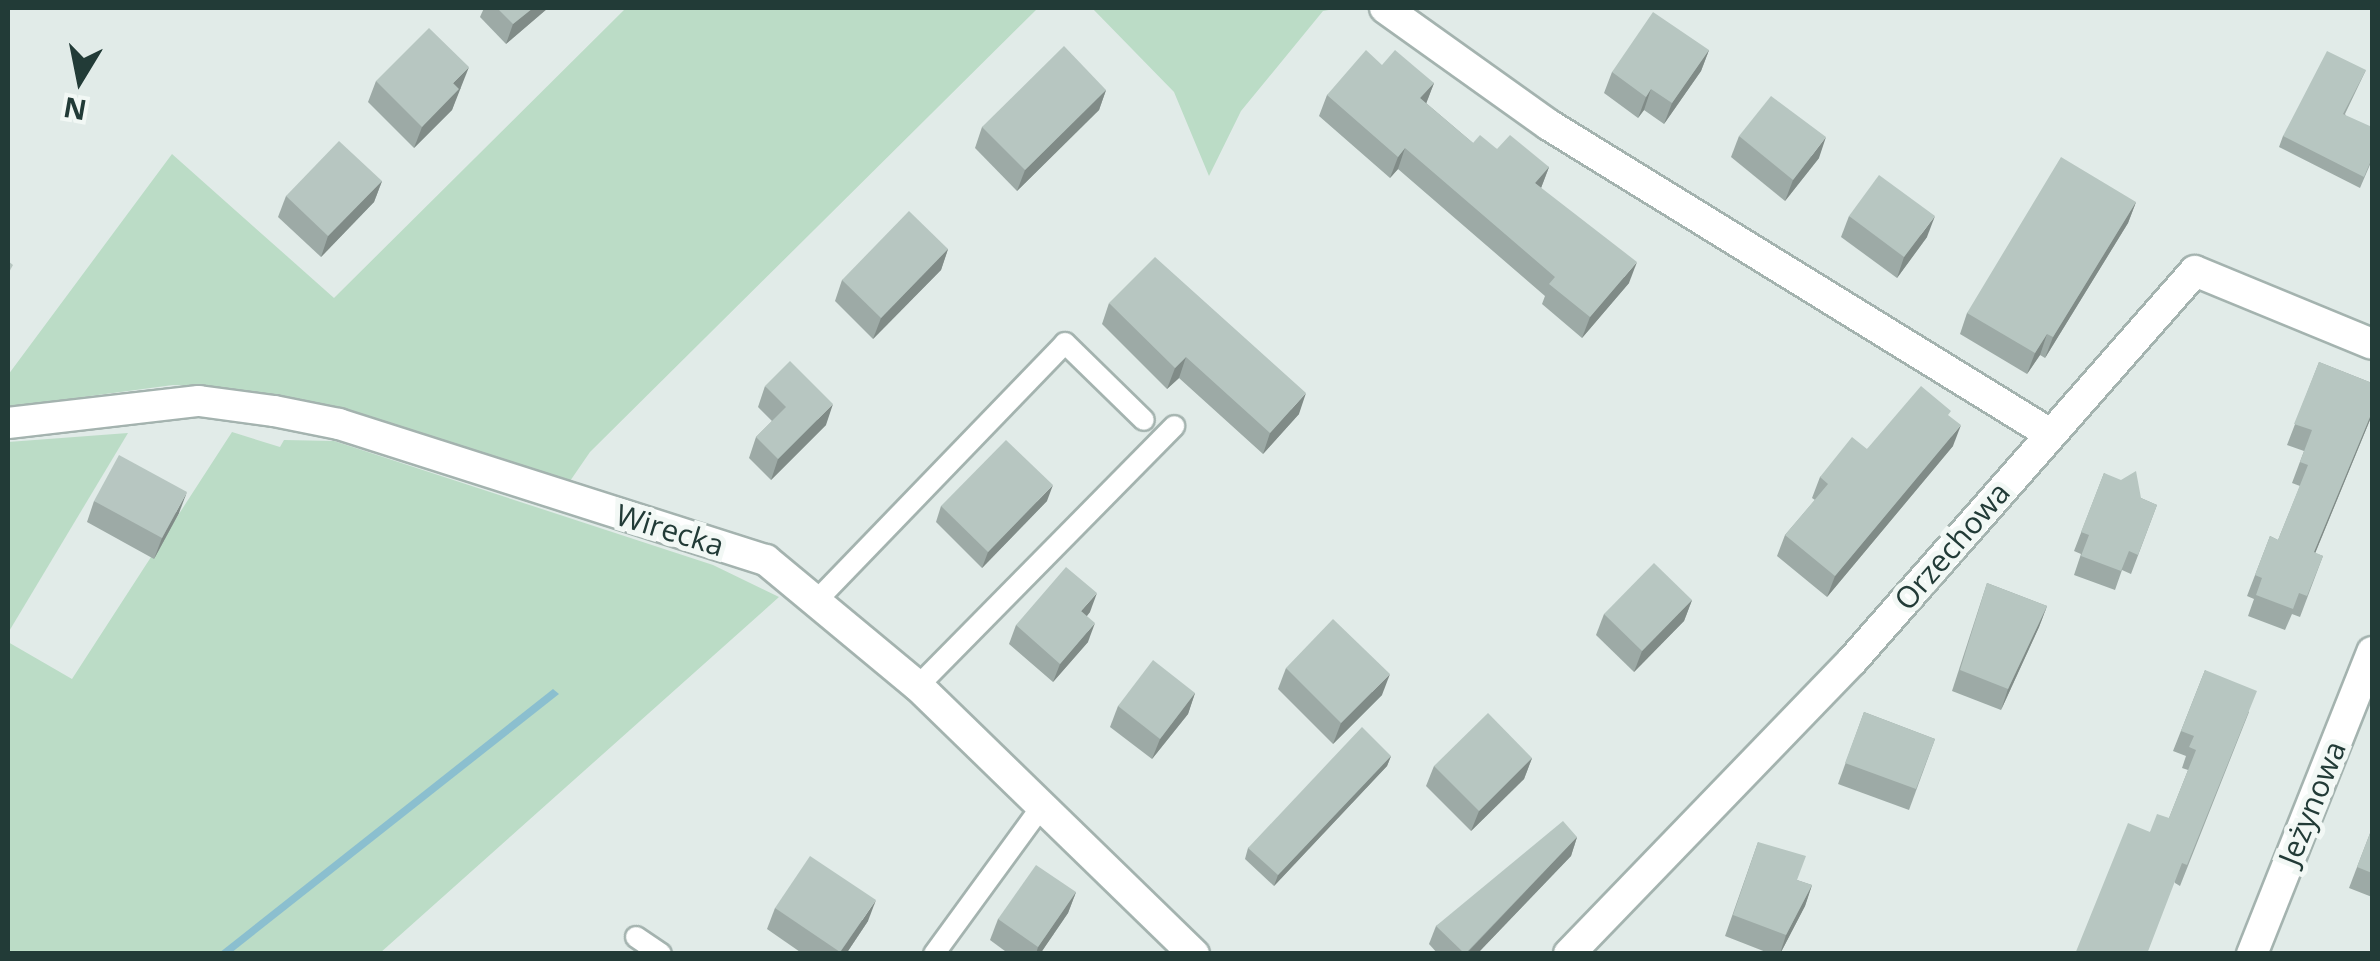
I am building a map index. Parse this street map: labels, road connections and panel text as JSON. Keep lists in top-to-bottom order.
{
  "streets": {
    "street": ["Wirecka", "Orzechowa", "Jeżynowa"]
  },
  "north": "bottom"
}
